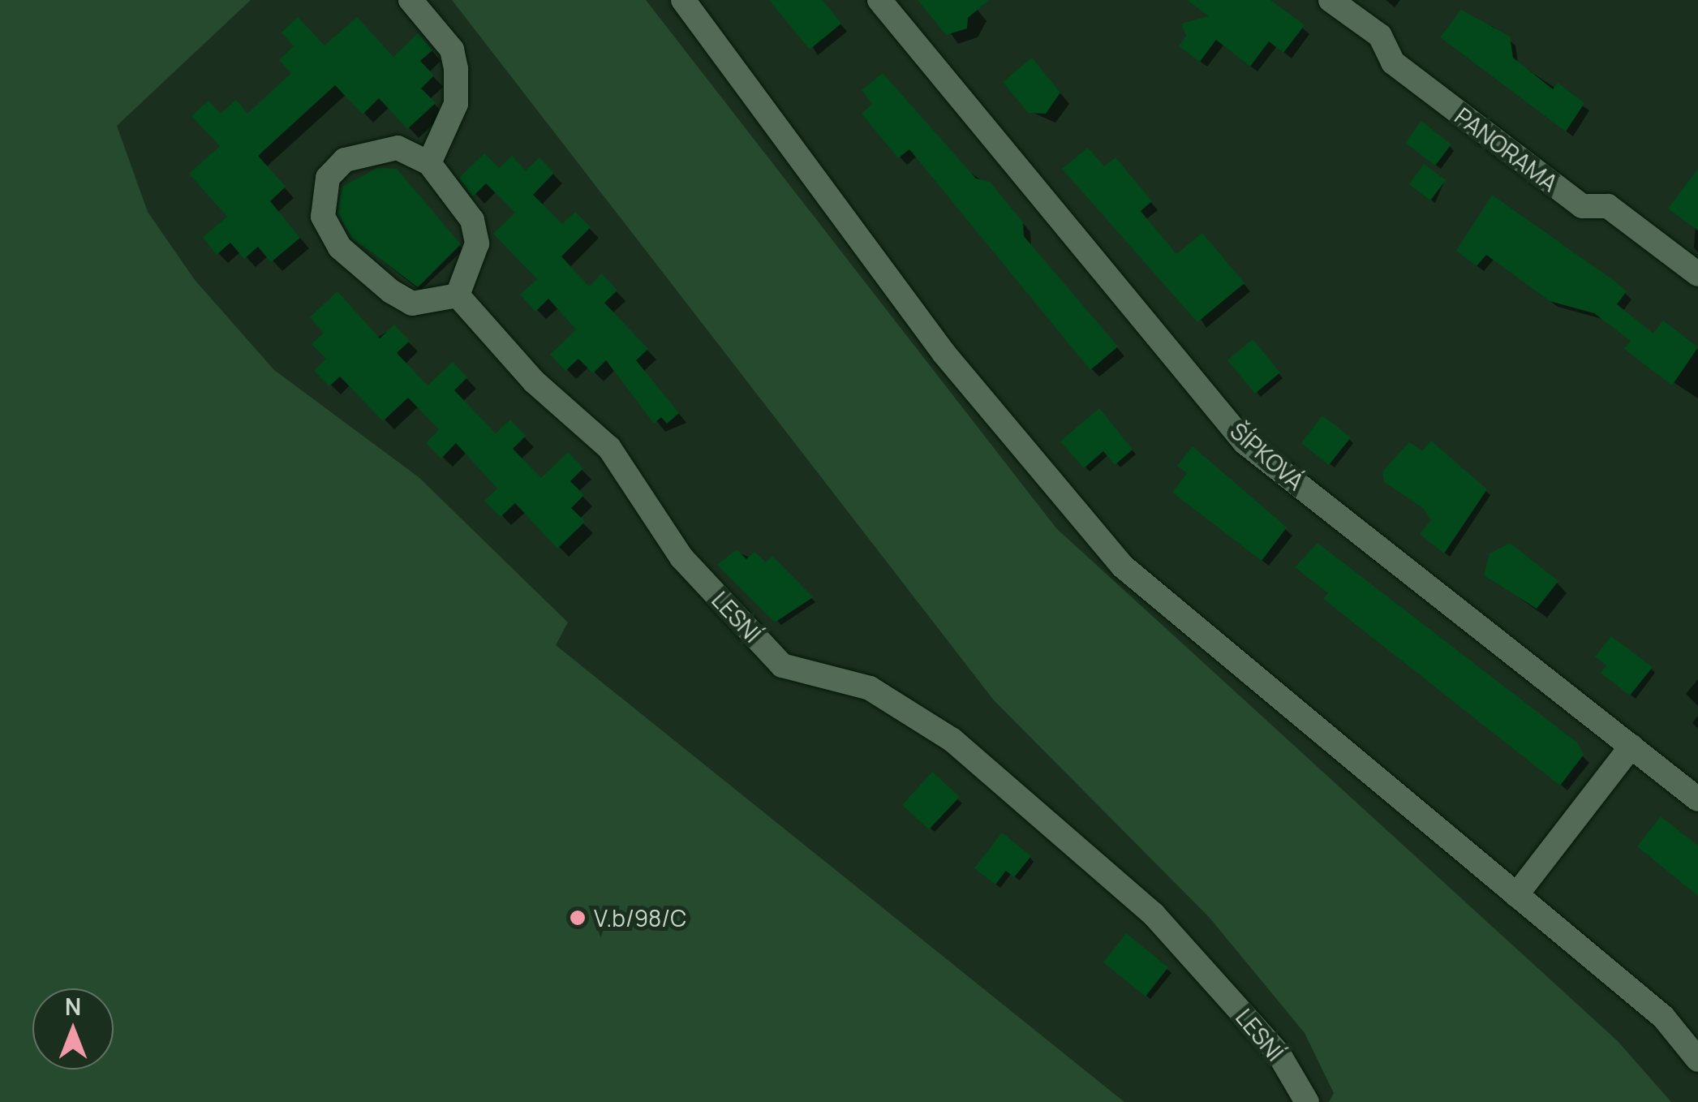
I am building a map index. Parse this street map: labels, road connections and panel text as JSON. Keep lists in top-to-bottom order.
{
  "streets": {
    "street": ["PANORAMA", "ŠÍPKOVÁ", "LESNÍ"]
  },
  "places": ["V.b/98/C"],
  "north": "top"
}
